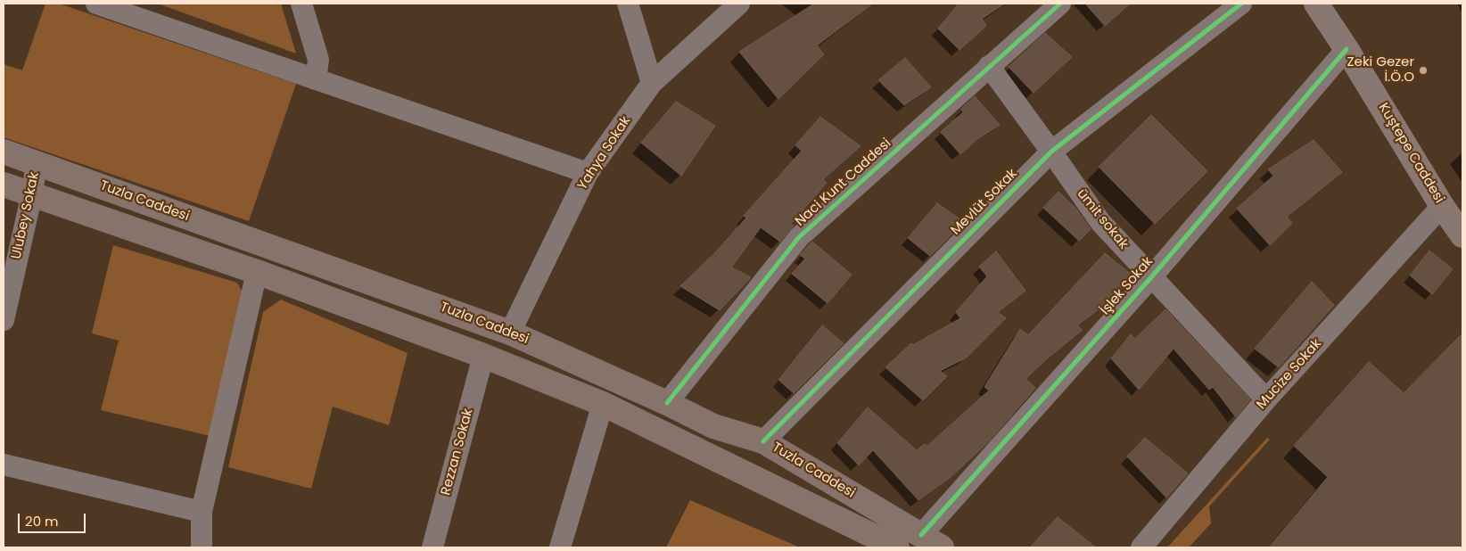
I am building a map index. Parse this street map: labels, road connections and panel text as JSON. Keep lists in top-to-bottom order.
{
  "streets": {
    "main road": ["Tuzla Caddesi"],
    "street": [
      "Yahya Sokak",
      "Kuştepe Caddesi",
      "Naci Kunt Caddesi",
      "Mevlüt Sokak",
      "Ulubey Sokak",
      "ümit sokak",
      "İşlek Sokak",
      "Mucize Sokak",
      "Rezzan Sokak"
    ]
  },
  "crossings": [
    ["Yahya Sokak", "Tuzla Caddesi"],
    ["Kuştepe Caddesi", "İşlek Sokak"],
    ["Kuştepe Caddesi", "Mucize Sokak"],
    ["Naci Kunt Caddesi", "Tuzla Caddesi"],
    ["Naci Kunt Caddesi", "ümit sokak"],
    ["Tuzla Caddesi", "Mevlüt Sokak"],
    ["Tuzla Caddesi", "Ulubey Sokak"],
    ["Tuzla Caddesi", "İşlek Sokak"],
    ["Mevlüt Sokak", "ümit sokak"],
    ["ümit sokak", "İşlek Sokak"],
    ["ümit sokak", "Mucize Sokak"]
  ],
  "places": ["Zeki Gezer İ.Ö.O"],
  "scale_bar": "20 m"
}
